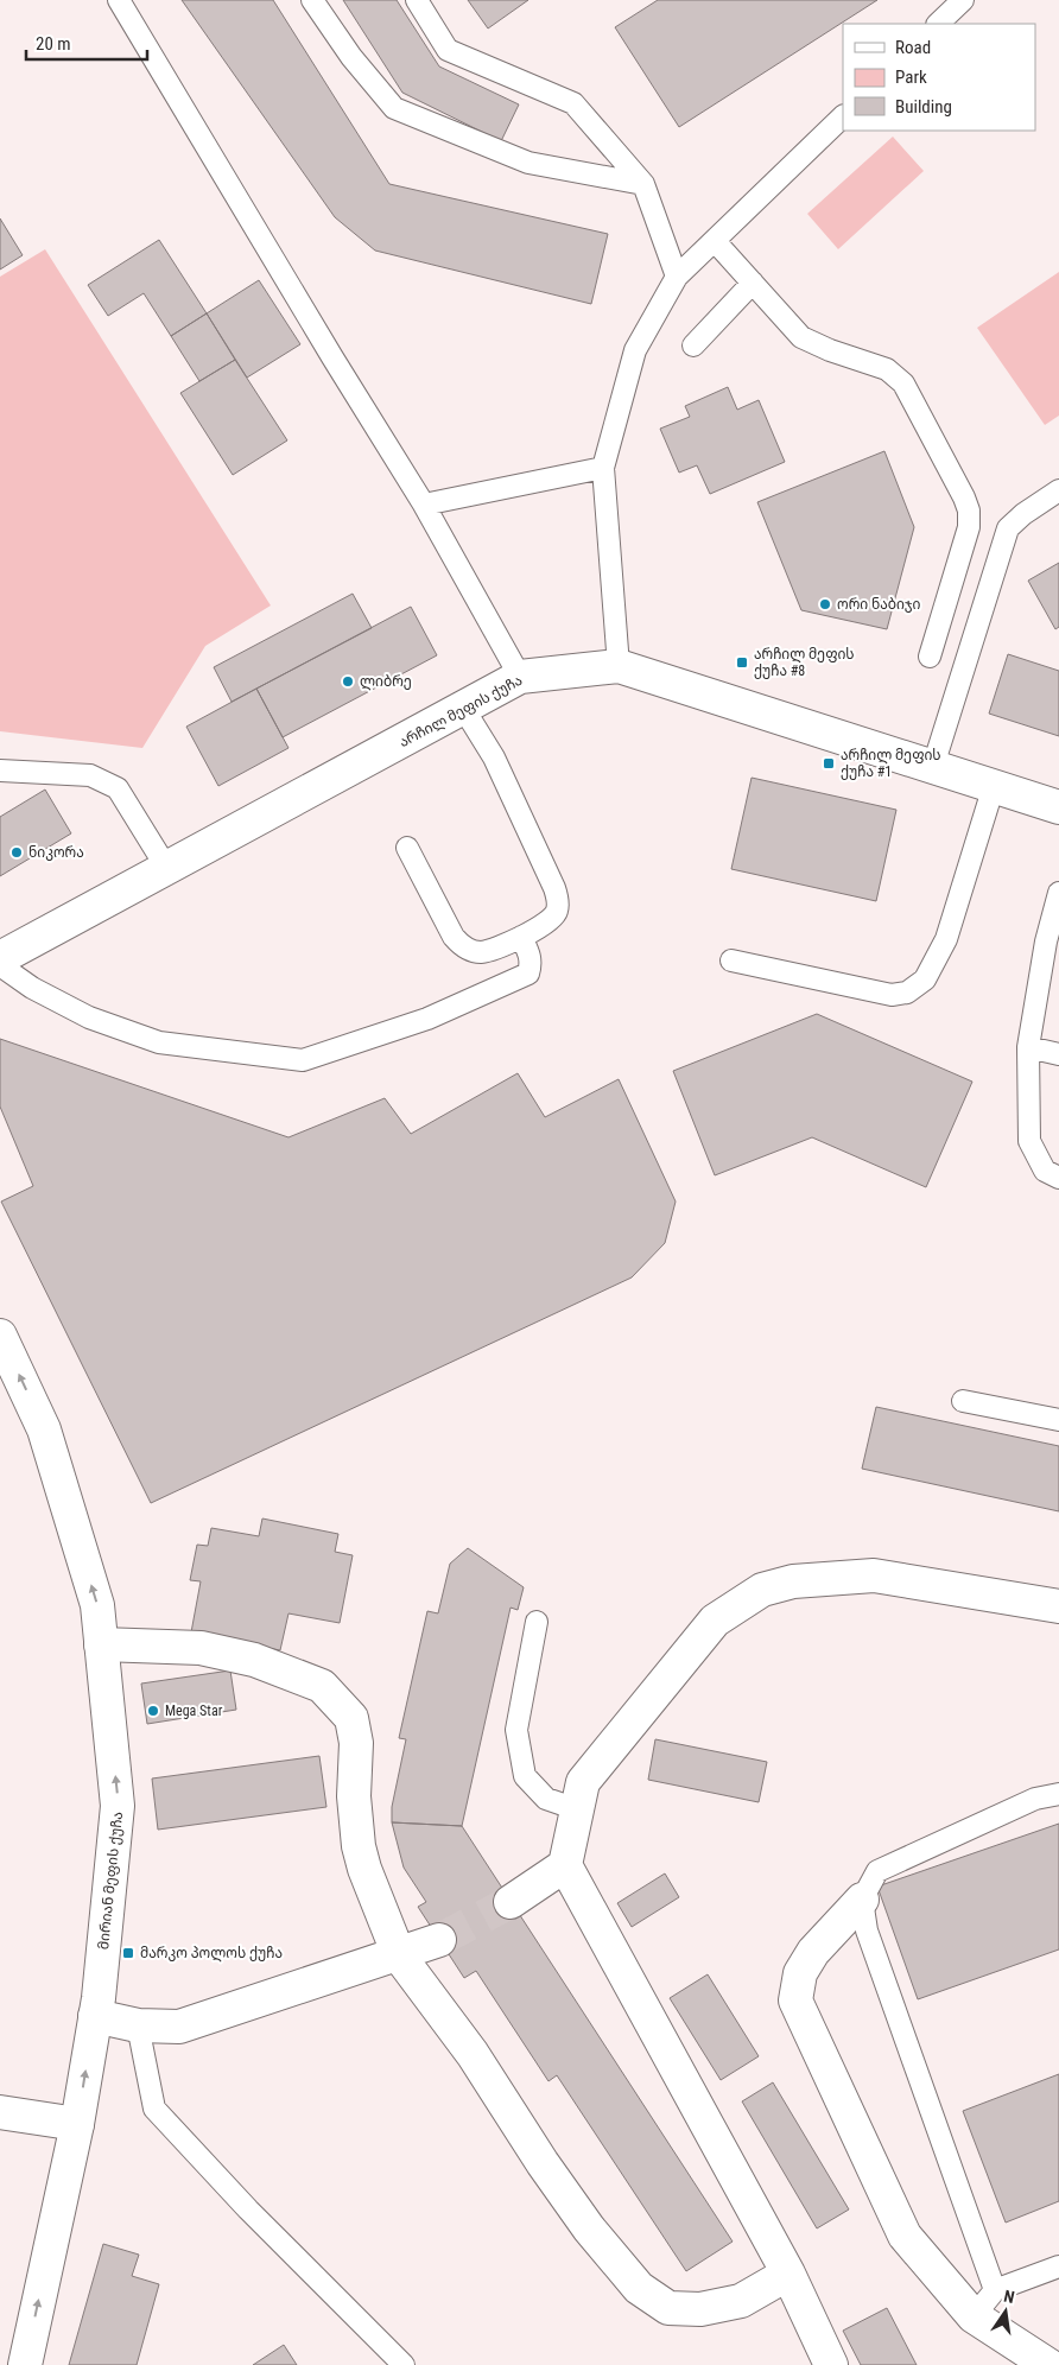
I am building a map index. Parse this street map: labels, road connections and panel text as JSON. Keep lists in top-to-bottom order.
{
  "streets": {
    "street": ["არჩილ მეფის ქუჩა", "მირიან მეფის ქუჩა"]
  },
  "one_way": ["მირიან მეფის ქუჩა"],
  "places": {
    "other": [
      "ორი ნაბიჯი",
      "ლიბრე",
      "ნიკორა",
      "Mega Star"
    ],
    "transit": ["არჩილ მეფის ქუჩა #8", "არჩილ მეფის ქუჩა #1", "მარკო პოლოს ქუჩა"]
  },
  "legend": ["Road", "Park", "Building"],
  "scale_bar": "20 m",
  "north": "top"
}
